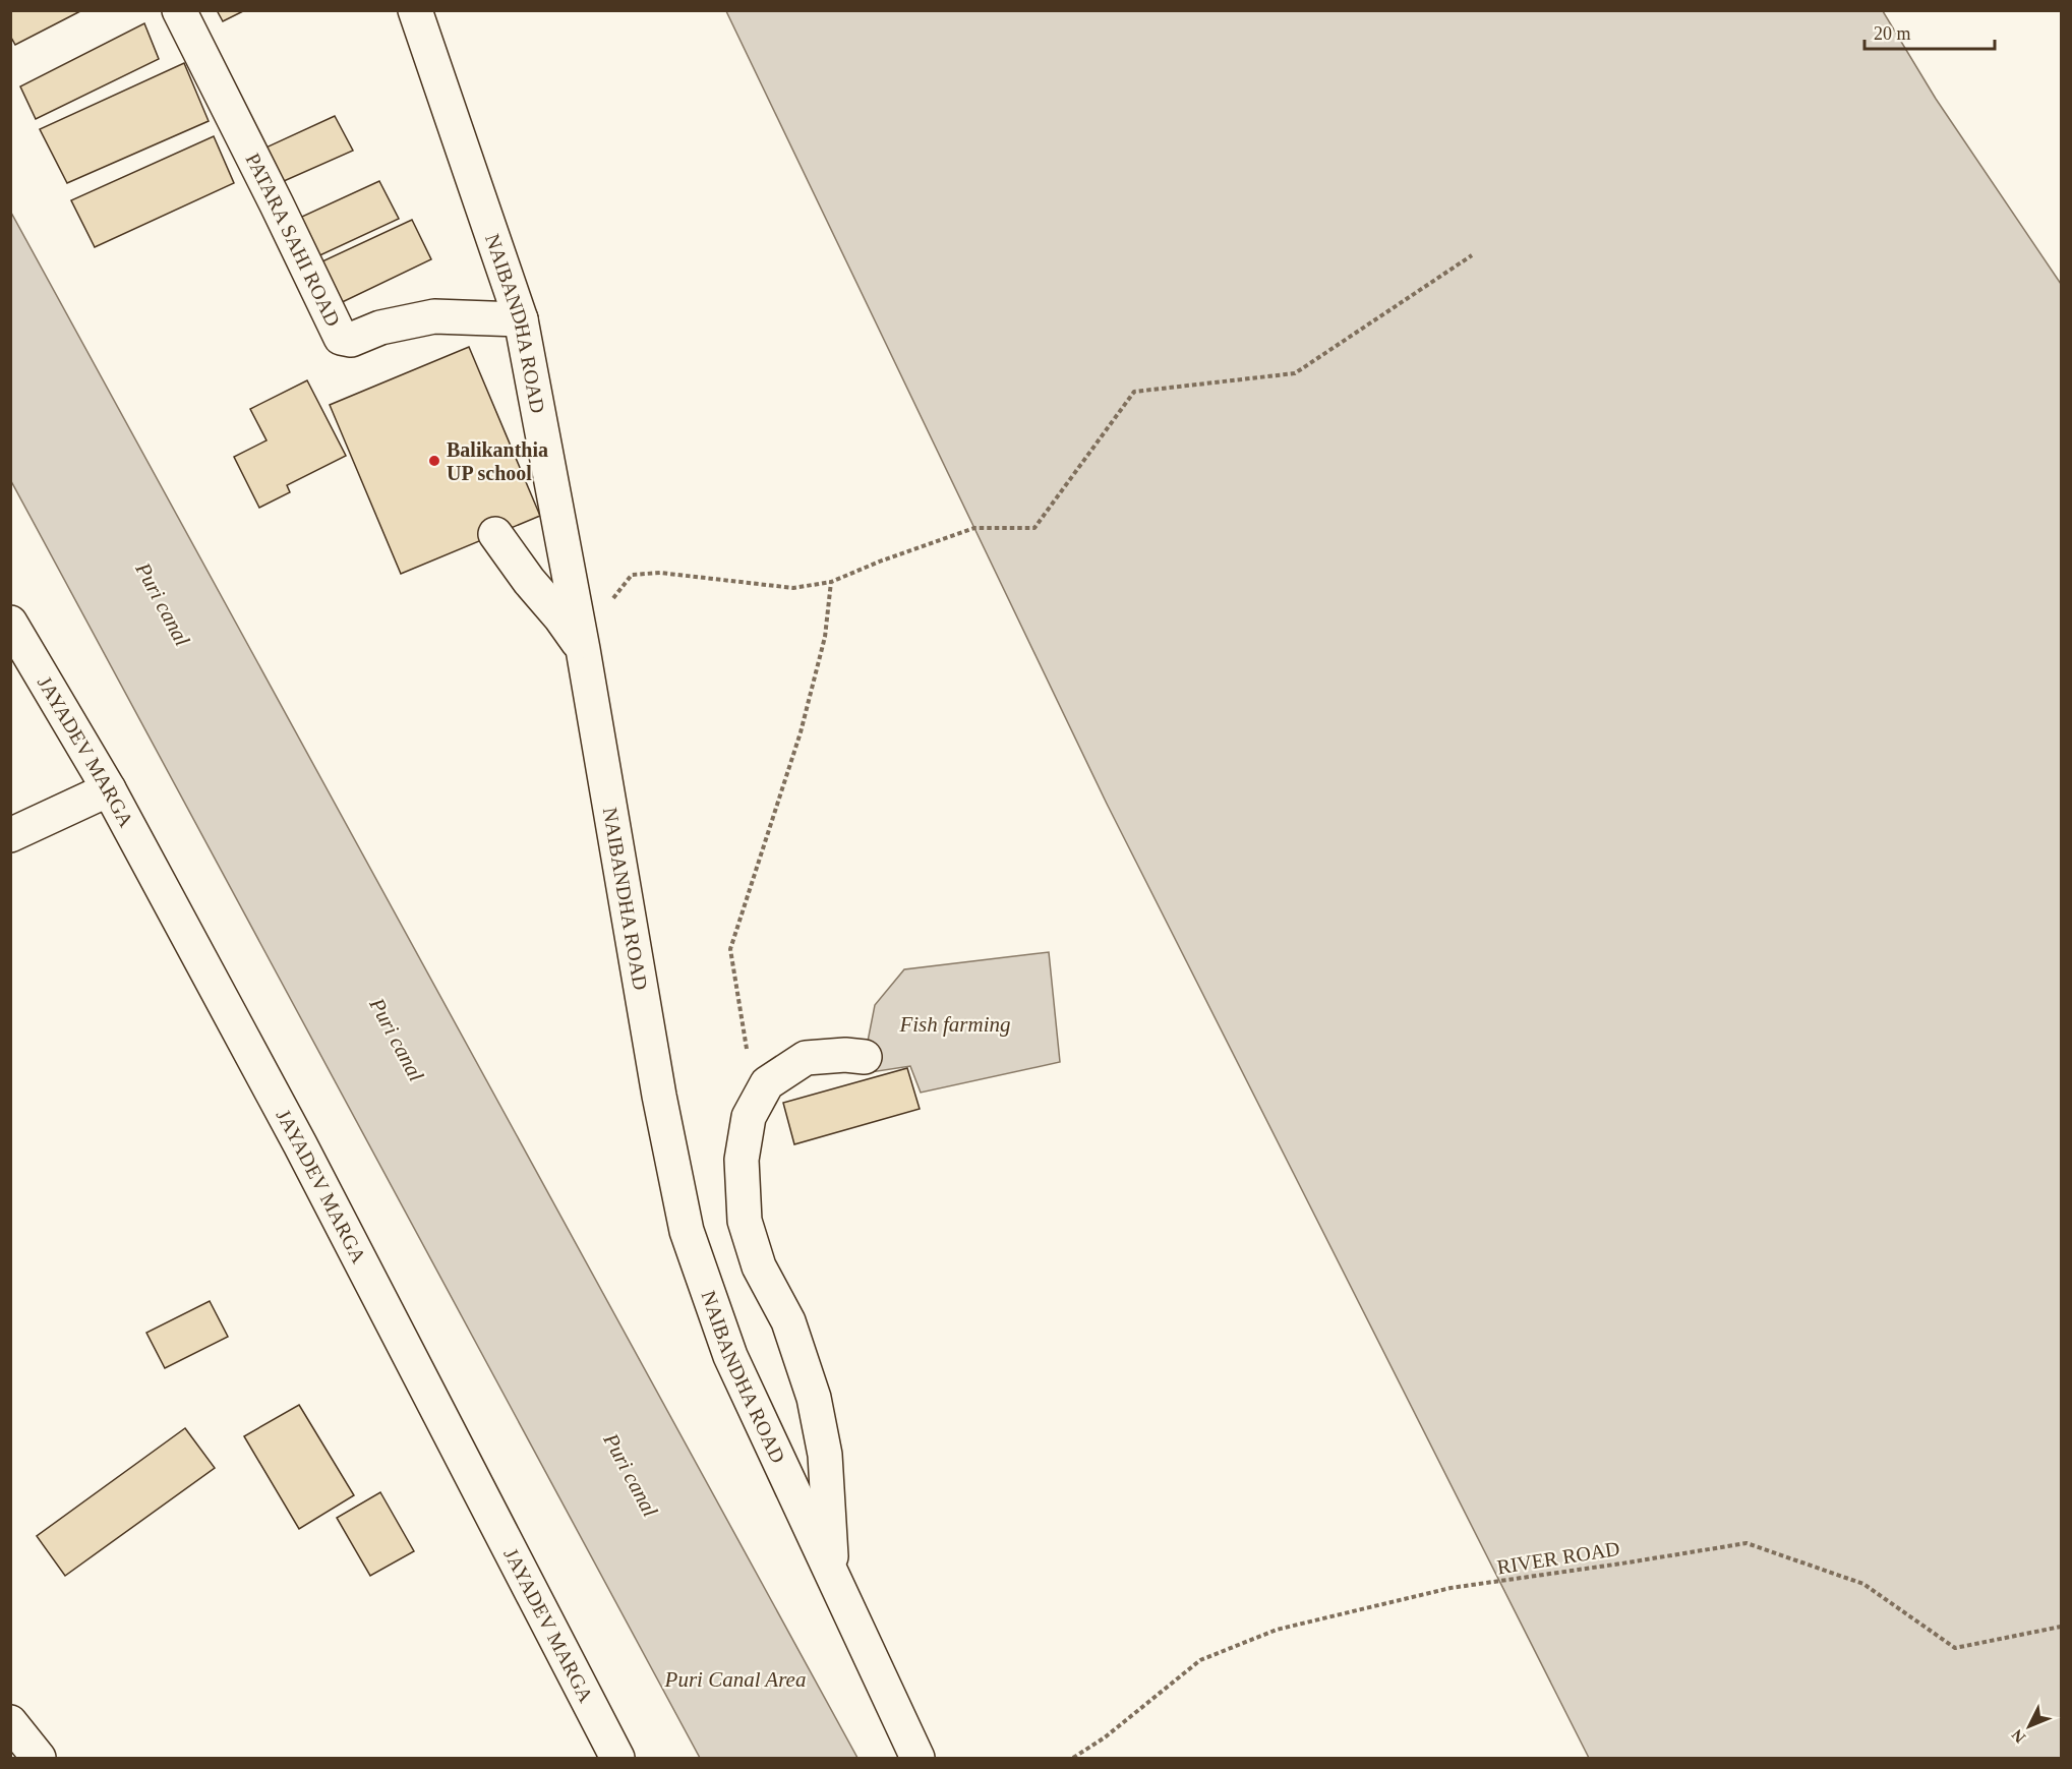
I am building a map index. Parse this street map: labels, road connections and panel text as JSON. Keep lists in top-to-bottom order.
{
  "streets": {
    "street": ["PATARA SAHI ROAD", "NAIBANDHA ROAD", "JAYADEV MARGA"],
    "path": ["RIVER ROAD"]
  },
  "crossings": [
    ["PATARA SAHI ROAD", "NAIBANDHA ROAD"]
  ],
  "water": ["Puri canal", "Fish farming", "Puri Canal Area"],
  "places": ["Balikanthia UP school"],
  "scale_bar": "20 m",
  "north": "bottom left"
}
